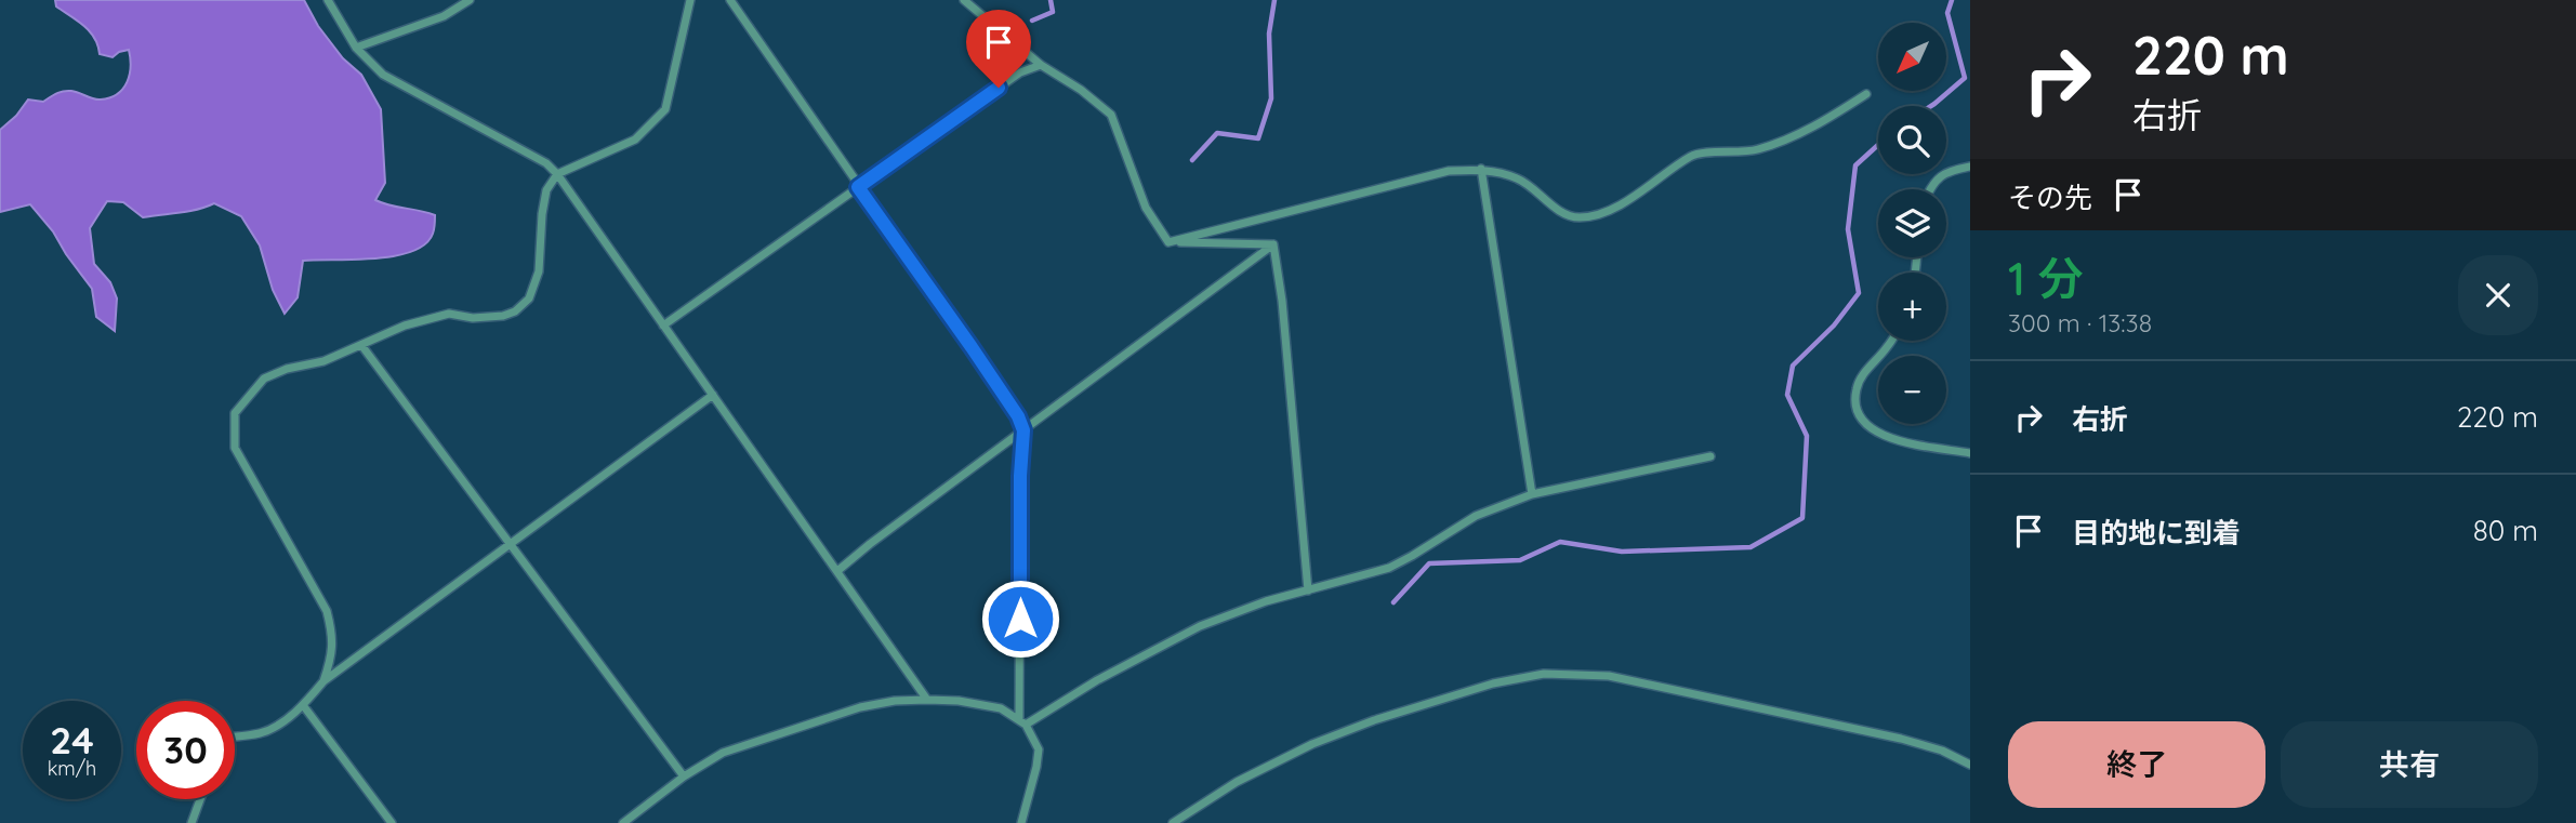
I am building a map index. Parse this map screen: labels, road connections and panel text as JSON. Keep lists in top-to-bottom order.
{
  "north": "bottom left",
  "page": {
    "turn": ["220 m", "右折"],
    "map_buttons": ["+", "−"],
    "then": "その先",
    "heading": ["1 分", "300 m · 13:38"],
    "list": [
      {
        "name": "右折",
        "value": "220 m"
      },
      {
        "name": "目的地に到着",
        "value": "80 m"
      }
    ],
    "speed": "24 km/h",
    "limit": "30",
    "buttons": ["終了", "共有"]
  }
}
